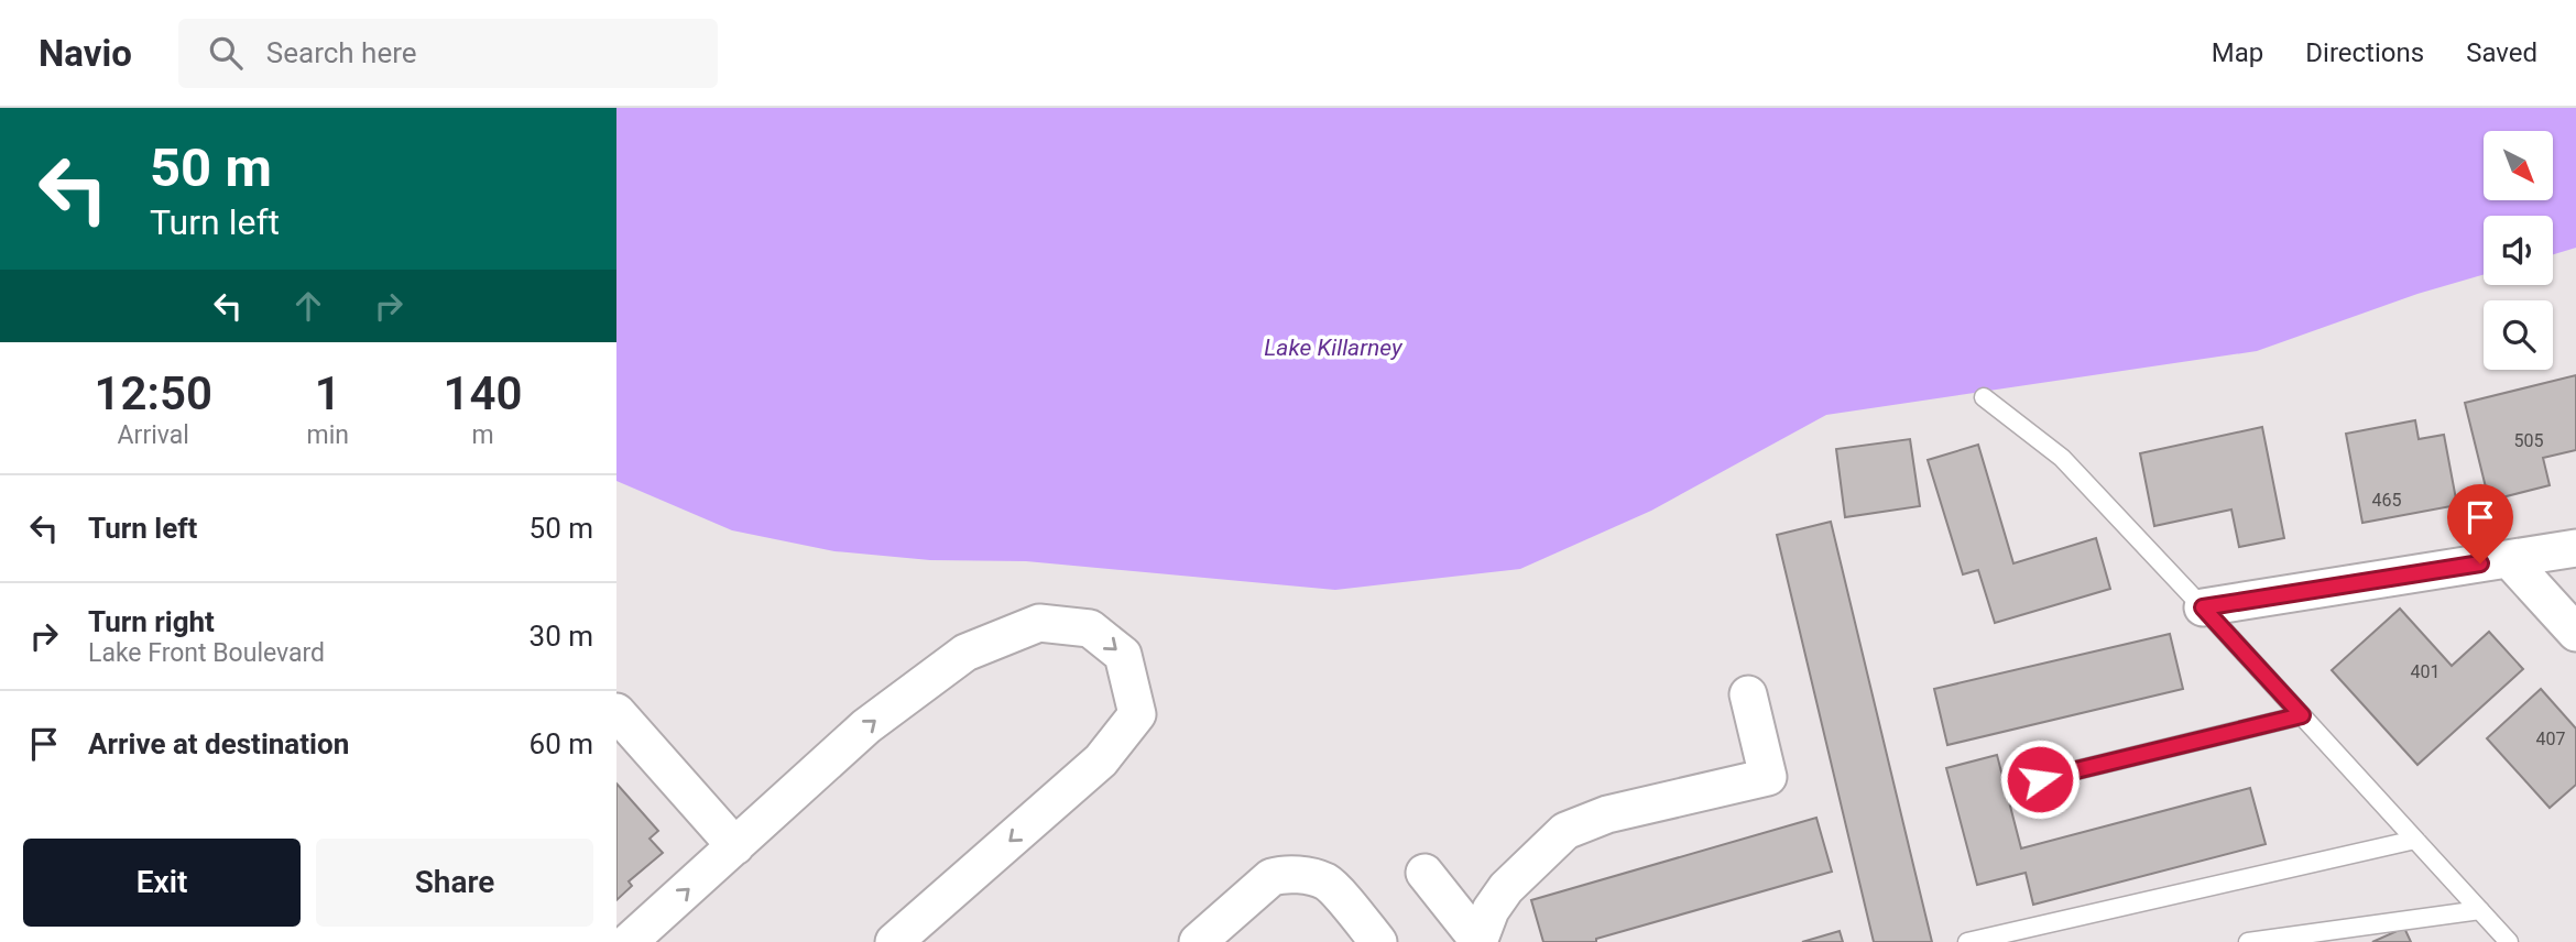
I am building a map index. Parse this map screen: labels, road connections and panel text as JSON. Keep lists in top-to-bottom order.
{
  "water": ["Lake Killarney"],
  "house_numbers": [
    "505",
    "465",
    "401",
    "407"
  ],
  "north": "bottom right",
  "page": {
    "header": "Navio",
    "search": "Search here",
    "nav": ["Map", "Directions", "Saved"],
    "turn": ["50 m", "Turn left"],
    "eta": [
      "12:50",
      "Arrival",
      "1",
      "min",
      "140",
      "m"
    ],
    "list": [
      {
        "name": "Turn left",
        "value": "50 m"
      },
      {
        "name": "Turn right",
        "note": "Lake Front Boulevard",
        "value": "30 m"
      },
      {
        "name": "Arrive at destination",
        "value": "60 m"
      }
    ],
    "buttons": ["Exit", "Share"]
  }
}
